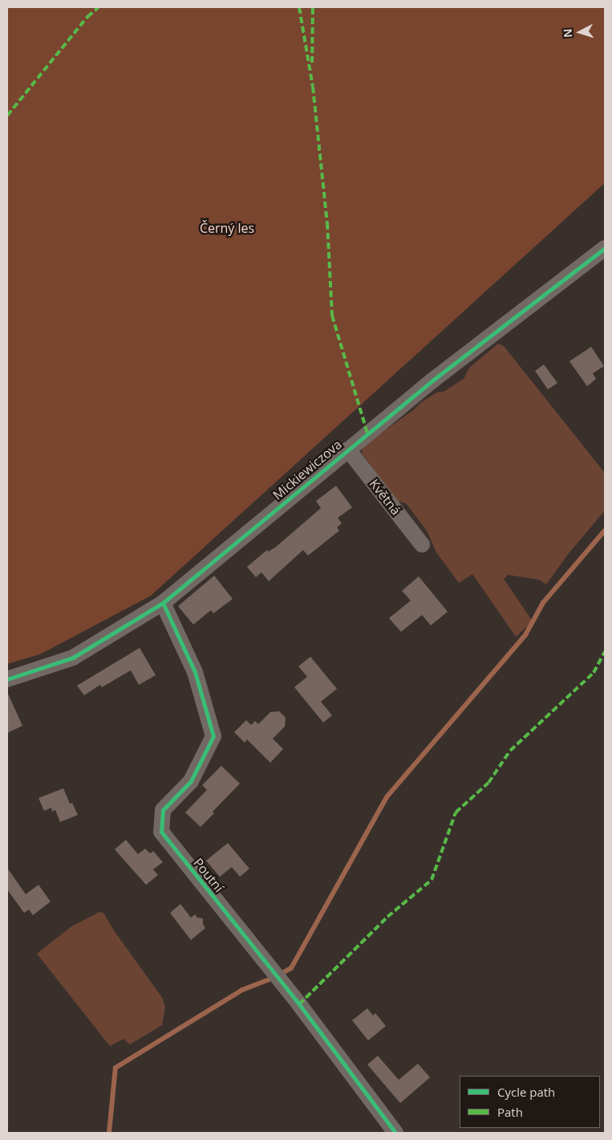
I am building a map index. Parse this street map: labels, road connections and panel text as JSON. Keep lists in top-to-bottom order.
{
  "streets": {
    "street": ["Mickiewiczova", "Květná", "Poutní"]
  },
  "crossings": [
    ["Mickiewiczova", "Květná"],
    ["Mickiewiczova", "Poutní"]
  ],
  "parks": ["Černý les"],
  "legend": ["Cycle path", "Path"],
  "north": "left"
}
